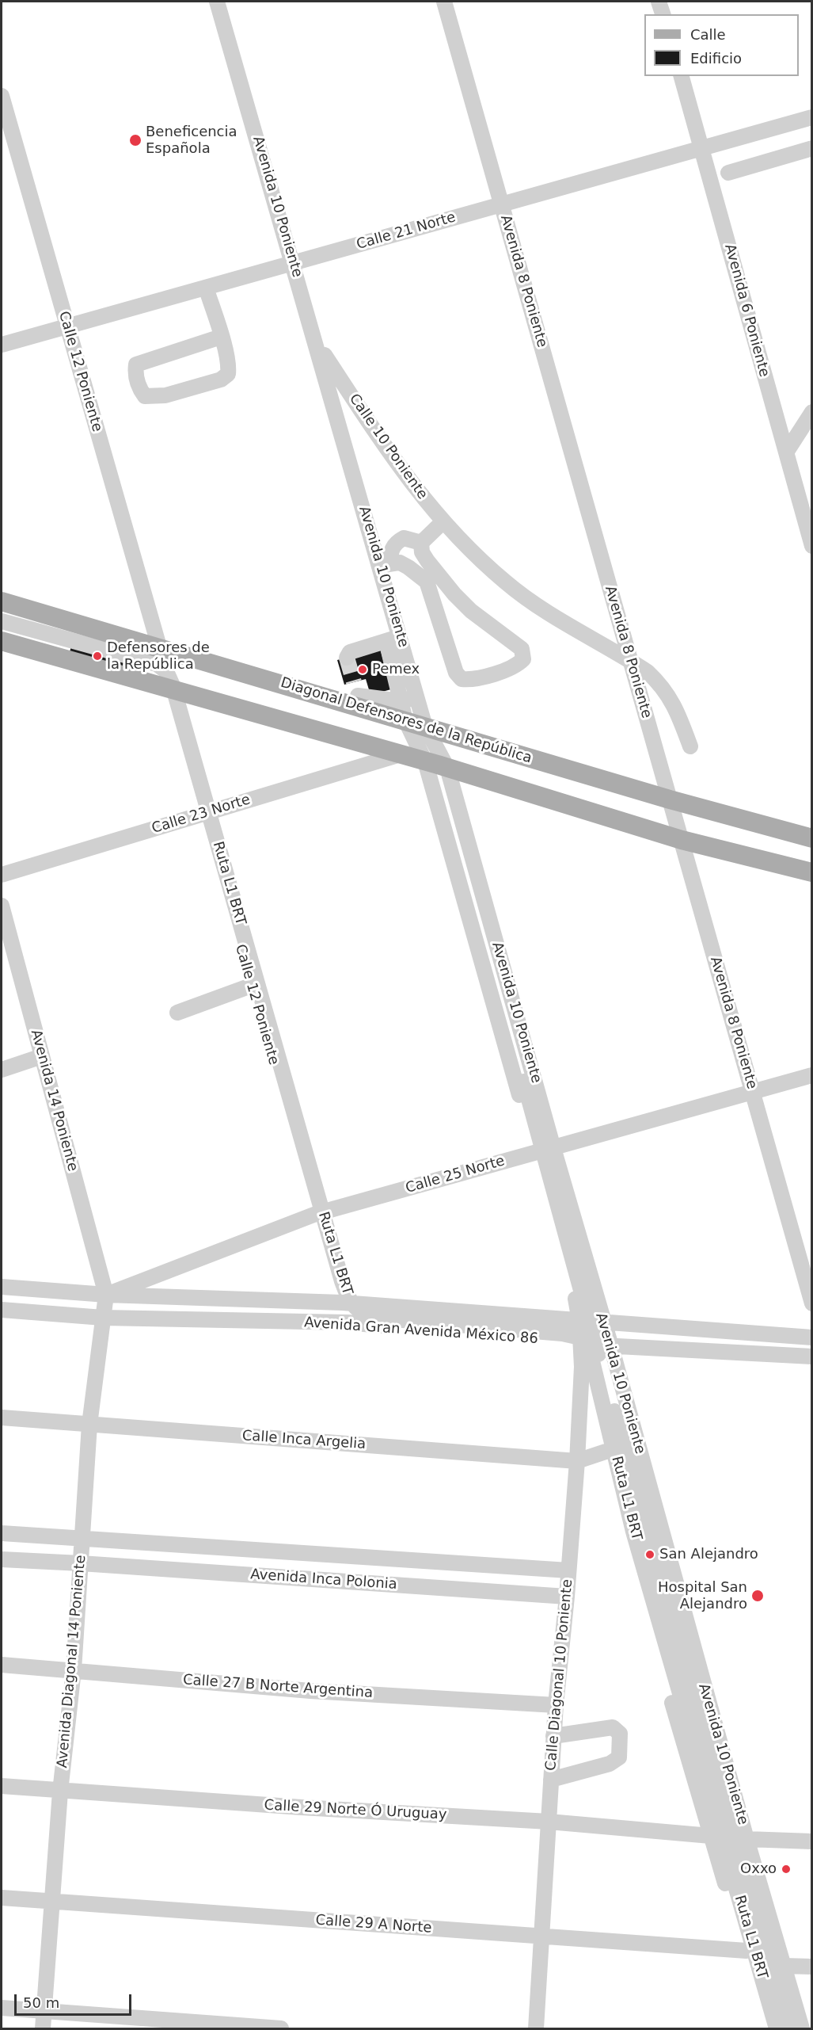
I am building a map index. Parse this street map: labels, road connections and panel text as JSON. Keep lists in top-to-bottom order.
{
  "streets": {
    "main road": ["Diagonal Defensores de la República"],
    "street": [
      "Avenida 10 Poniente",
      "Calle 21 Norte",
      "Avenida 8 Poniente",
      "Avenida 6 Poniente",
      "Calle 12 Poniente",
      "Calle 10 Poniente",
      "Calle 23 Norte",
      "Ruta L1 BRT",
      "Avenida 14 Poniente",
      "Calle 25 Norte",
      "Avenida Gran Avenida México 86",
      "Calle Inca Argelia",
      "Avenida Inca Polonia",
      "Avenida Diagonal 14 Poniente",
      "Calle Diagonal 10 Poniente",
      "Calle 27 B Norte Argentina",
      "Calle 29 Norte Ó Uruguay",
      "Calle 29 A Norte"
    ]
  },
  "crossings": [
    ["Avenida 10 Poniente", "Calle 21 Norte"],
    ["Avenida 10 Poniente", "Calle 10 Poniente"],
    ["Avenida 10 Poniente", "Diagonal Defensores de la República"],
    ["Avenida 10 Poniente", "Ruta L1 BRT"],
    ["Avenida 10 Poniente", "Calle 25 Norte"],
    ["Avenida 10 Poniente", "Avenida Gran Avenida México 86"],
    ["Avenida 10 Poniente", "Calle Inca Argelia"],
    ["Avenida 10 Poniente", "Calle Diagonal 10 Poniente"],
    ["Avenida 10 Poniente", "Calle 29 Norte Ó Uruguay"],
    ["Avenida 10 Poniente", "Calle 29 A Norte"],
    ["Calle 21 Norte", "Avenida 8 Poniente"],
    ["Calle 21 Norte", "Avenida 6 Poniente"],
    ["Calle 21 Norte", "Calle 12 Poniente"],
    ["Avenida 8 Poniente", "Calle 10 Poniente"],
    ["Avenida 8 Poniente", "Diagonal Defensores de la República"],
    ["Avenida 8 Poniente", "Calle 25 Norte"],
    ["Calle 12 Poniente", "Diagonal Defensores de la República"],
    ["Calle 12 Poniente", "Calle 23 Norte"],
    ["Calle 12 Poniente", "Ruta L1 BRT"],
    ["Calle 12 Poniente", "Calle 25 Norte"],
    ["Calle 23 Norte", "Ruta L1 BRT"],
    ["Ruta L1 BRT", "Calle 25 Norte"],
    ["Ruta L1 BRT", "Avenida Gran Avenida México 86"],
    ["Ruta L1 BRT", "Calle Diagonal 10 Poniente"],
    ["Ruta L1 BRT", "Calle 29 Norte Ó Uruguay"],
    ["Avenida 14 Poniente", "Calle 25 Norte"],
    ["Avenida 14 Poniente", "Avenida Gran Avenida México 86"],
    ["Avenida 14 Poniente", "Avenida Diagonal 14 Poniente"],
    ["Calle 25 Norte", "Avenida Gran Avenida México 86"],
    ["Calle 25 Norte", "Avenida Diagonal 14 Poniente"],
    ["Avenida Gran Avenida México 86", "Avenida Diagonal 14 Poniente"],
    ["Avenida Gran Avenida México 86", "Calle Diagonal 10 Poniente"],
    ["Calle Inca Argelia", "Avenida Diagonal 14 Poniente"],
    ["Calle Inca Argelia", "Calle Diagonal 10 Poniente"],
    ["Avenida Inca Polonia", "Avenida Diagonal 14 Poniente"],
    ["Avenida Inca Polonia", "Calle Diagonal 10 Poniente"],
    ["Avenida Diagonal 14 Poniente", "Calle 27 B Norte Argentina"],
    ["Avenida Diagonal 14 Poniente", "Calle 29 Norte Ó Uruguay"],
    ["Avenida Diagonal 14 Poniente", "Calle 29 A Norte"],
    ["Calle Diagonal 10 Poniente", "Calle 27 B Norte Argentina"],
    ["Calle Diagonal 10 Poniente", "Calle 29 Norte Ó Uruguay"],
    ["Calle Diagonal 10 Poniente", "Calle 29 A Norte"]
  ],
  "places": [
    "Beneficencia Española",
    "Defensores de la República",
    "Pemex",
    "San Alejandro",
    "Hospital San Alejandro",
    "Oxxo"
  ],
  "legend": ["Calle", "Edificio"],
  "scale_bar": "50 m"
}
